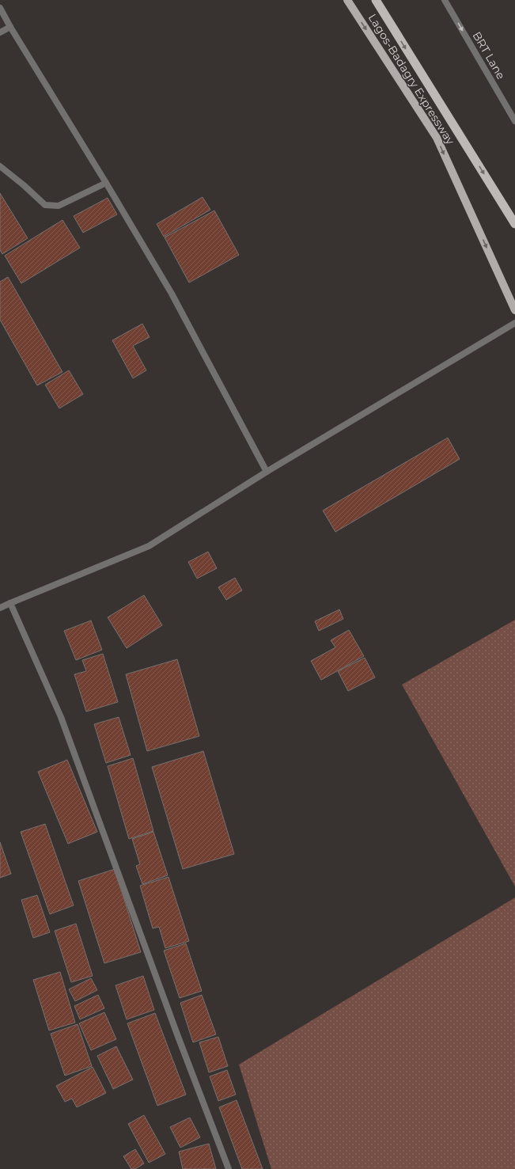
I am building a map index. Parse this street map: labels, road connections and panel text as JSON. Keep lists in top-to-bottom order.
{
  "streets": {
    "highway": ["Lagos-Badagry Expressway"],
    "street": ["BRT Lane"]
  },
  "one_way": ["BRT Lane", "Lagos-Badagry Expressway"]
}
